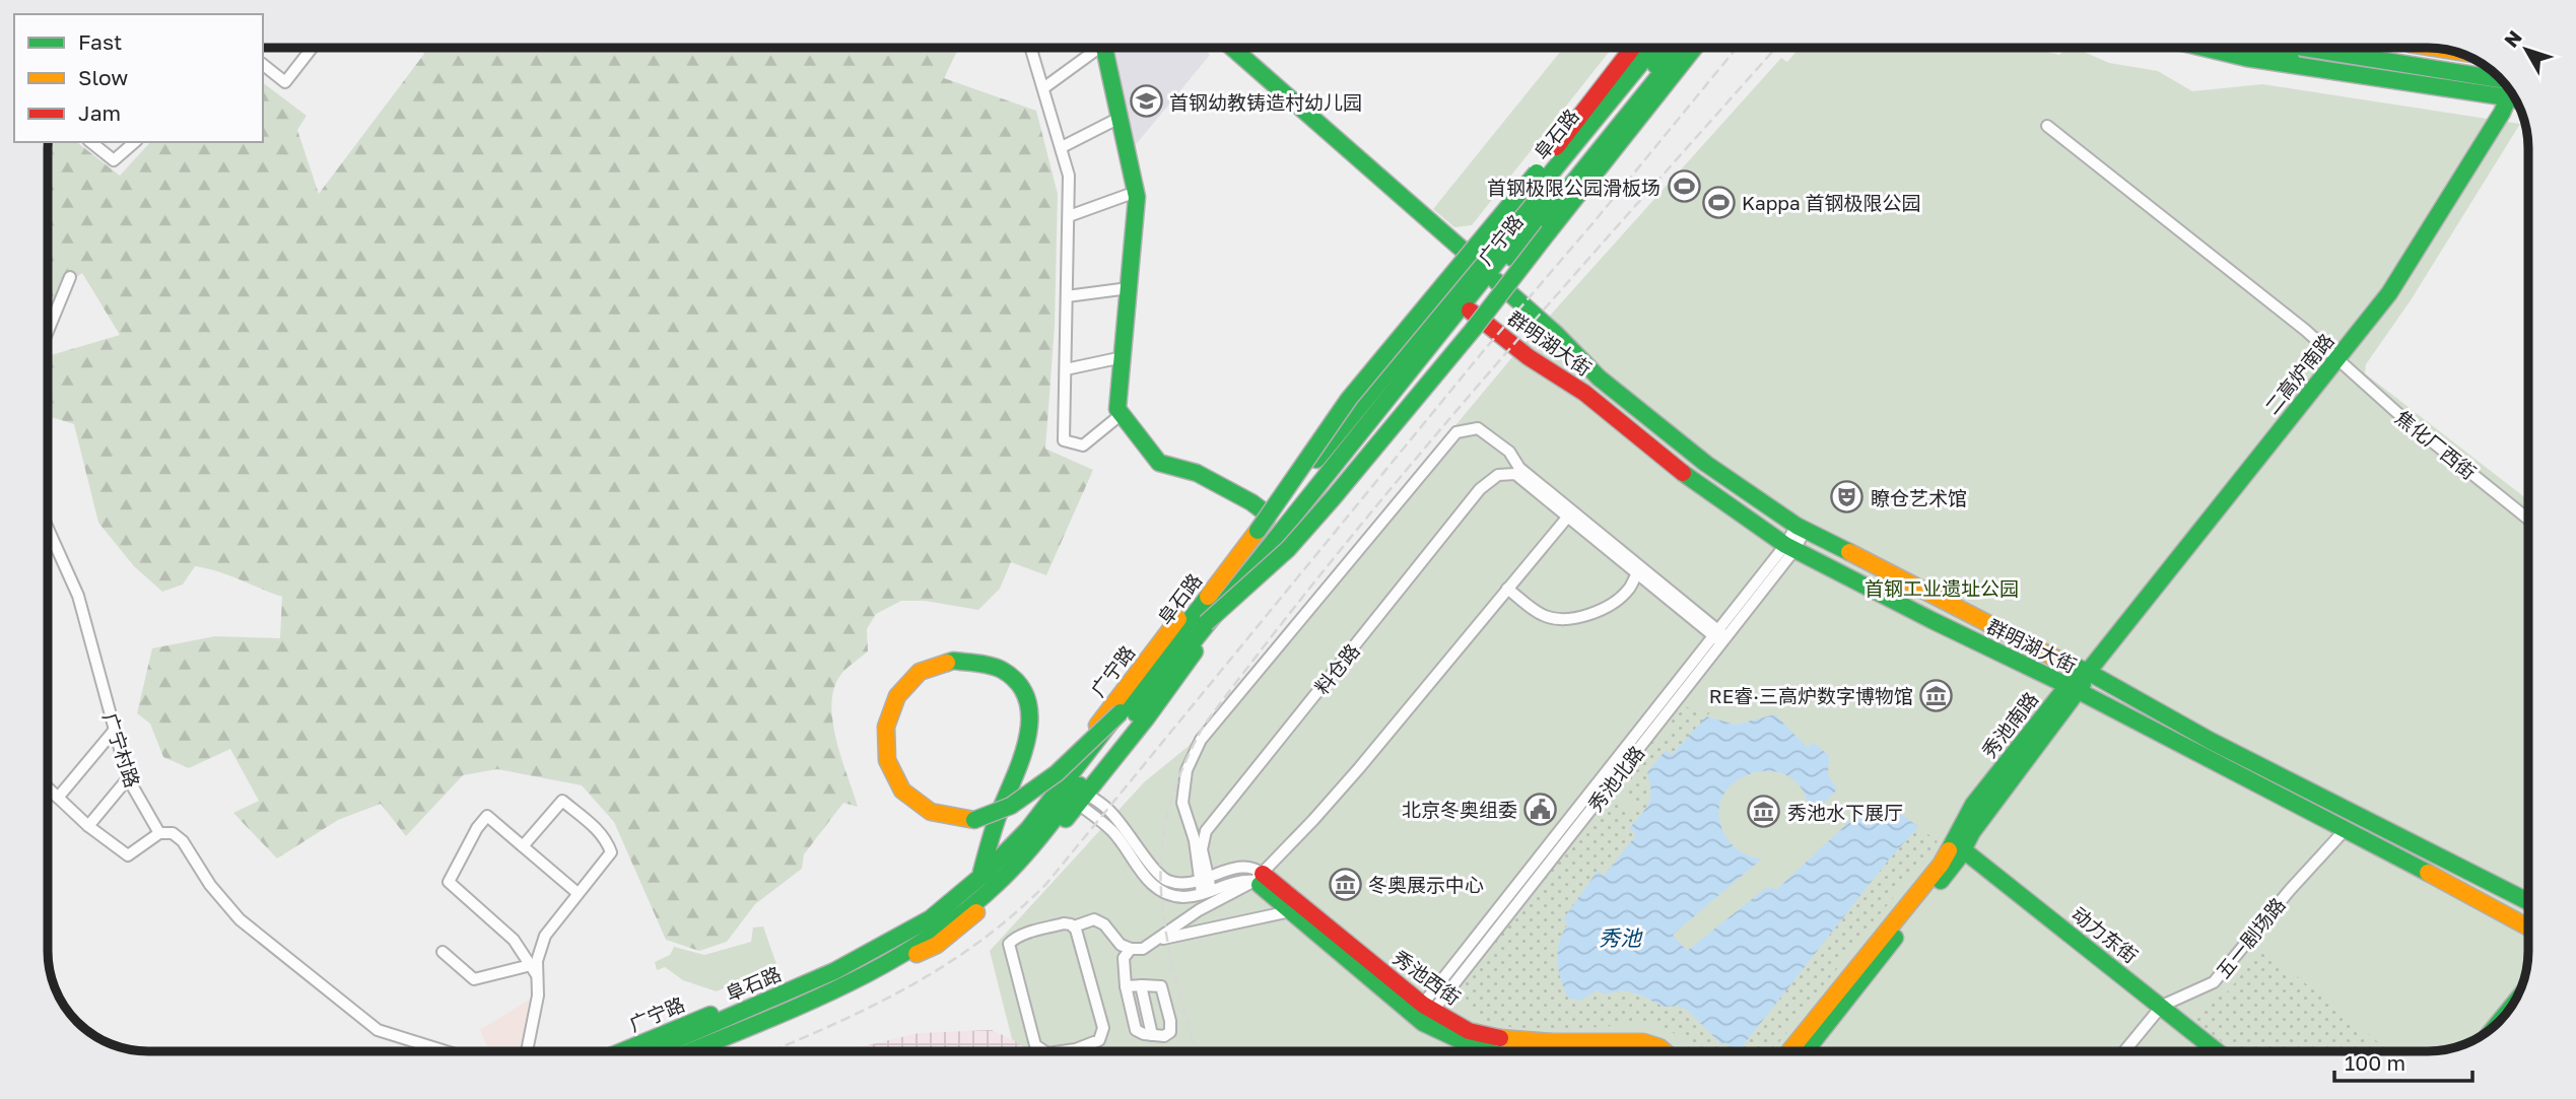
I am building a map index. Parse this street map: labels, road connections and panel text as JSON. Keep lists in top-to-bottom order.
{
  "streets": {
    "main road": [
      "阜石路",
      "广宁路",
      "群明湖大街",
      "二高炉南路",
      "秀池南路",
      "动力东街",
      "秀池西街"
    ],
    "street": [
      "焦化厂西街",
      "料仓路",
      "广宁村路",
      "秀池北路",
      "五一剧场路"
    ]
  },
  "crossings": [
    ["广宁路", "群明湖大街"],
    ["群明湖大街", "二高炉南路"],
    ["群明湖大街", "秀池南路"],
    ["群明湖大街", "秀池北路"],
    ["群明湖大街", "五一剧场路"],
    ["二高炉南路", "焦化厂西街"],
    ["二高炉南路", "秀池南路"],
    ["秀池南路", "动力东街"],
    ["秀池北路", "秀池西街"],
    ["动力东街", "五一剧场路"]
  ],
  "water": ["秀池"],
  "parks": ["首钢工业遗址公园"],
  "places": {
    "school or university": ["首钢幼教铸造村幼儿园"],
    "sports": ["首钢极限公园滑板场", "Kappa 首钢极限公园"],
    "theatre": ["瞭仓艺术馆"],
    "museum": ["RE睿·三高炉数字博物馆", "秀池水下展厅", "冬奥展示中心"],
    "public building": ["北京冬奥组委"]
  },
  "legend": ["Fast", "Slow", "Jam"],
  "scale_bar": "100 m",
  "north": "top left"
}
